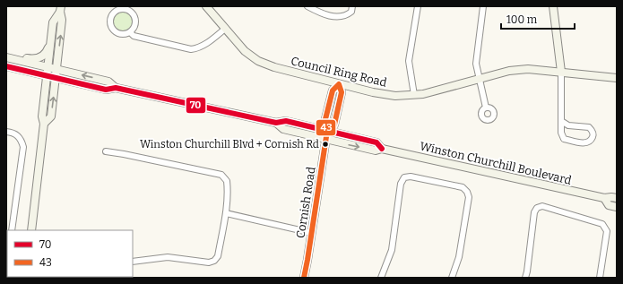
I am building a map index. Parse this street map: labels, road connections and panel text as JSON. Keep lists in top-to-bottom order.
{
  "streets": {
    "main road": ["Council Ring Road", "Winston Churchill Boulevard", "Cornish Road"]
  },
  "crossings": [
    ["Winston Churchill Boulevard", "Cornish Road"]
  ],
  "places": ["Winston Churchill Blvd + Cornish Rd"],
  "lines": ["transit line 70", "transit line 43"],
  "legend": ["70", "43"],
  "scale_bar": "100 m"
}
